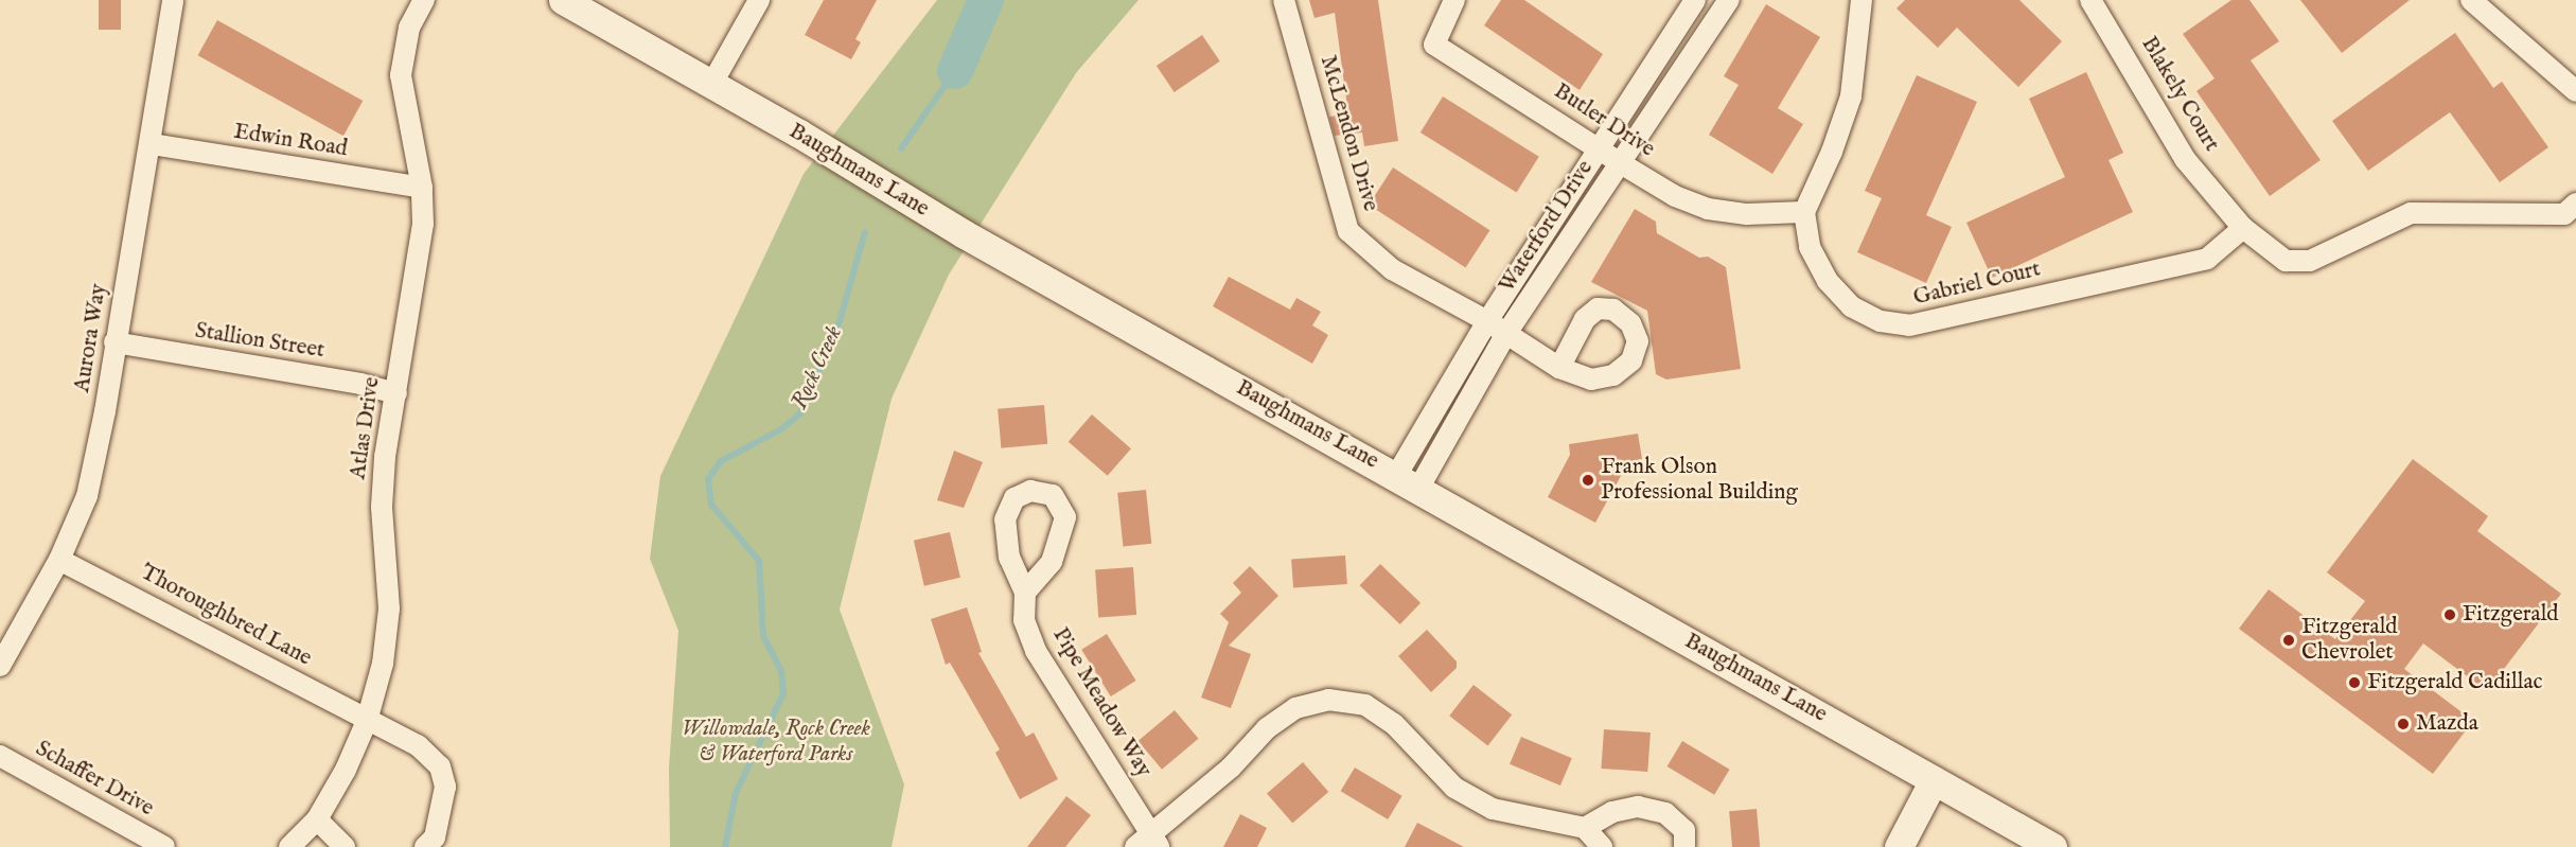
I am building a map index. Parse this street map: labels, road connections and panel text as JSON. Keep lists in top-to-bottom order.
{
  "streets": {
    "main road": ["Baughmans Lane"],
    "street": [
      "Blakely Court",
      "Butler Drive",
      "McLendon Drive",
      "Edwin Road",
      "Waterford Drive",
      "Gabriel Court",
      "Aurora Way",
      "Stallion Street",
      "Atlas Drive",
      "Thoroughbred Lane",
      "Pipe Meadow Way",
      "Schaffer Drive"
    ]
  },
  "crossings": [
    ["Blakely Court", "Gabriel Court"],
    ["Butler Drive", "Waterford Drive"],
    ["Butler Drive", "Gabriel Court"],
    ["McLendon Drive", "Waterford Drive"],
    ["Edwin Road", "Aurora Way"],
    ["Edwin Road", "Atlas Drive"],
    ["Baughmans Lane", "Waterford Drive"],
    ["Aurora Way", "Stallion Street"],
    ["Aurora Way", "Thoroughbred Lane"],
    ["Stallion Street", "Atlas Drive"],
    ["Atlas Drive", "Thoroughbred Lane"]
  ],
  "water": ["Rock Creek"],
  "parks": ["Willowdale, Rock Creek & Waterford Parks"],
  "places": [
    "Frank Olson Professional Building",
    "Fitzgerald",
    "Fitzgerald Chevrolet",
    "Fitzgerald Cadillac",
    "Mazda"
  ]
}
